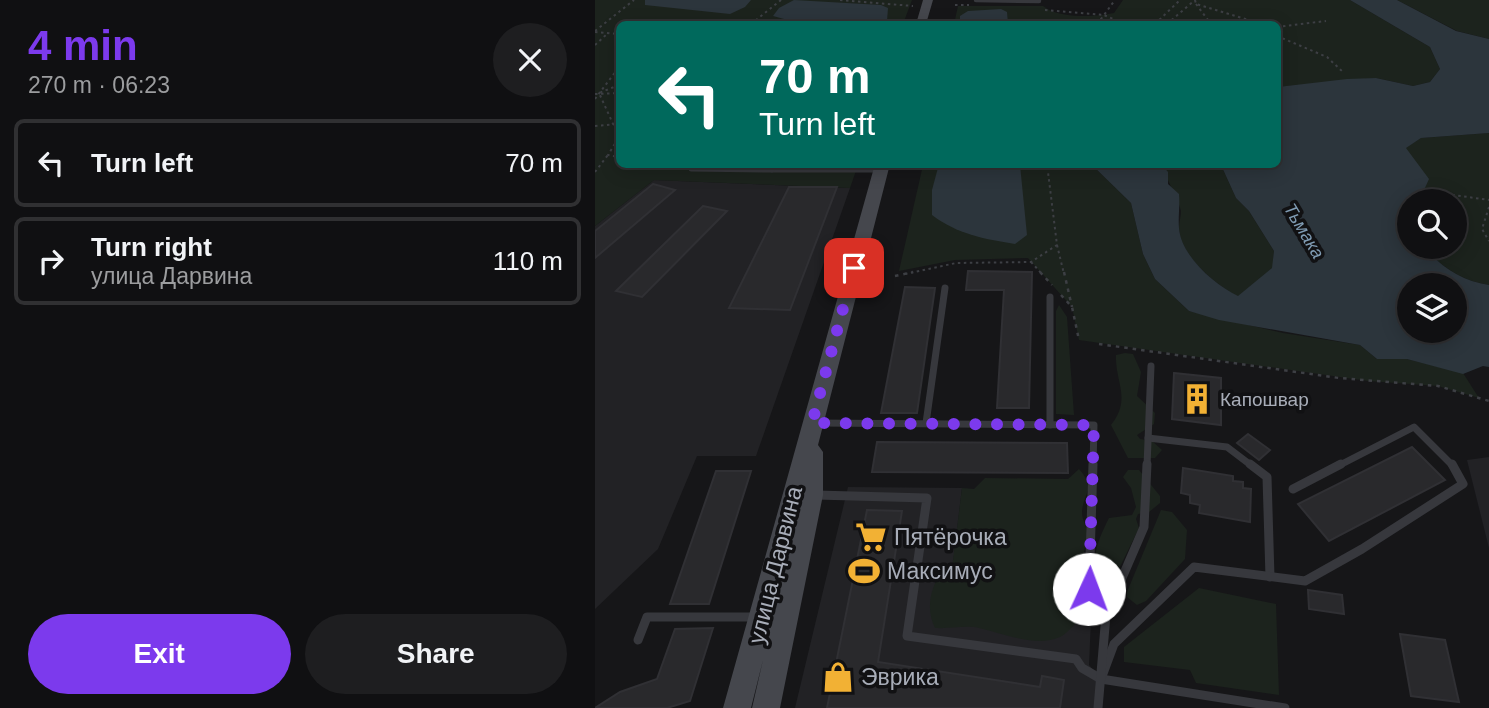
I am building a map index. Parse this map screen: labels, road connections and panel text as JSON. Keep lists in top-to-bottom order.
{
  "streets": {
    "main road": ["улица Дарвина"]
  },
  "water": ["Тьмака"],
  "places": {
    "building": ["Капошвар"],
    "supermarket": ["Пятёрочка"],
    "sports": ["Максимус"],
    "shop": ["Эврика"]
  },
  "page": {
    "heading": ["4 min", "270 m · 06:23"],
    "turn": ["70 m", "Turn left"],
    "list": [
      {
        "name": "Turn left",
        "value": "70 m"
      },
      {
        "name": "Turn right",
        "note": "улица Дарвина",
        "value": "110 m"
      }
    ],
    "buttons": ["Exit", "Share"]
  }
}
